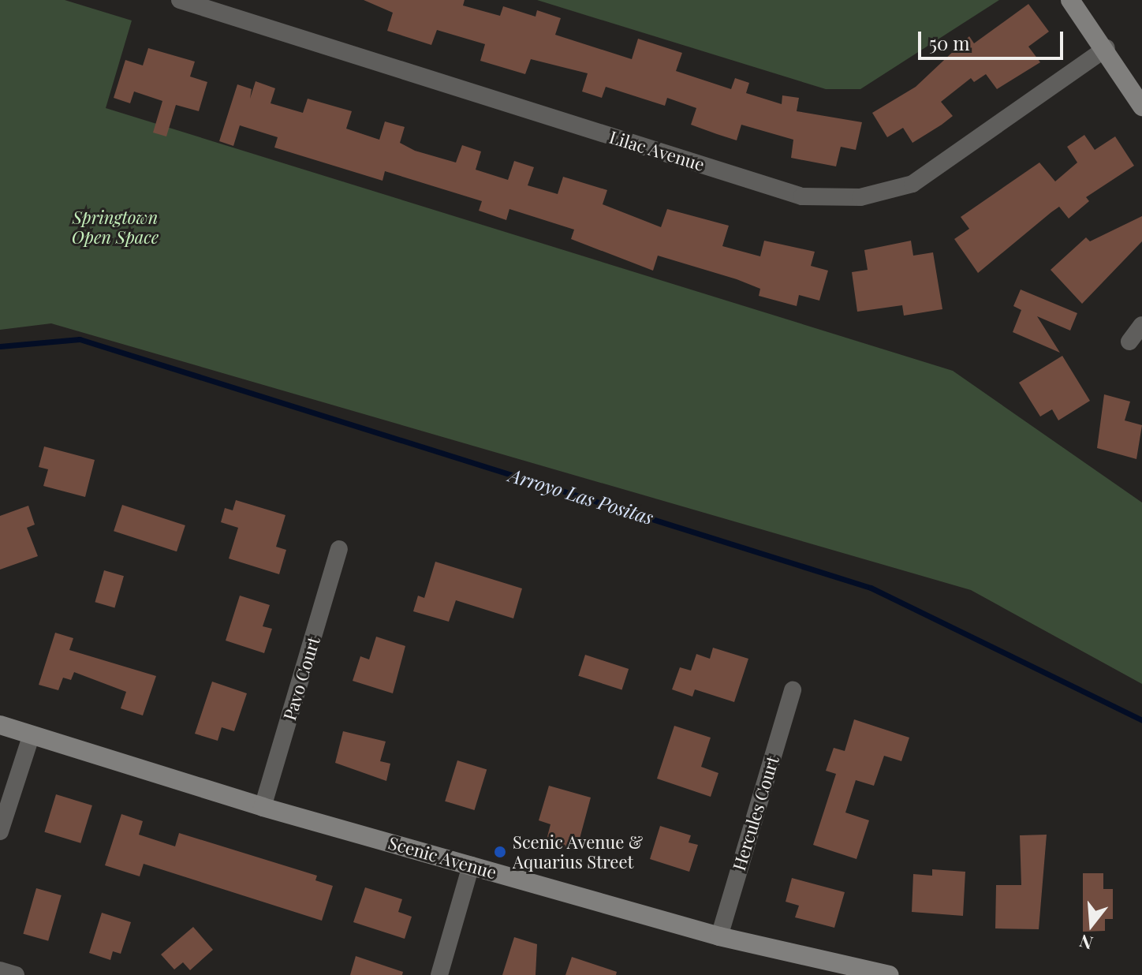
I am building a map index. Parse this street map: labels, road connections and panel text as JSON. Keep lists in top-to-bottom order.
{
  "streets": {
    "street": [
      "Lilac Avenue",
      "Pavo Court",
      "Hercules Court",
      "Scenic Avenue"
    ]
  },
  "crossings": [
    ["Pavo Court", "Scenic Avenue"],
    ["Hercules Court", "Scenic Avenue"]
  ],
  "water": ["Arroyo Las Positas"],
  "parks": ["Springtown Open Space"],
  "places": ["Scenic Avenue & Aquarius Street"],
  "scale_bar": "50 m",
  "north": "bottom"
}
